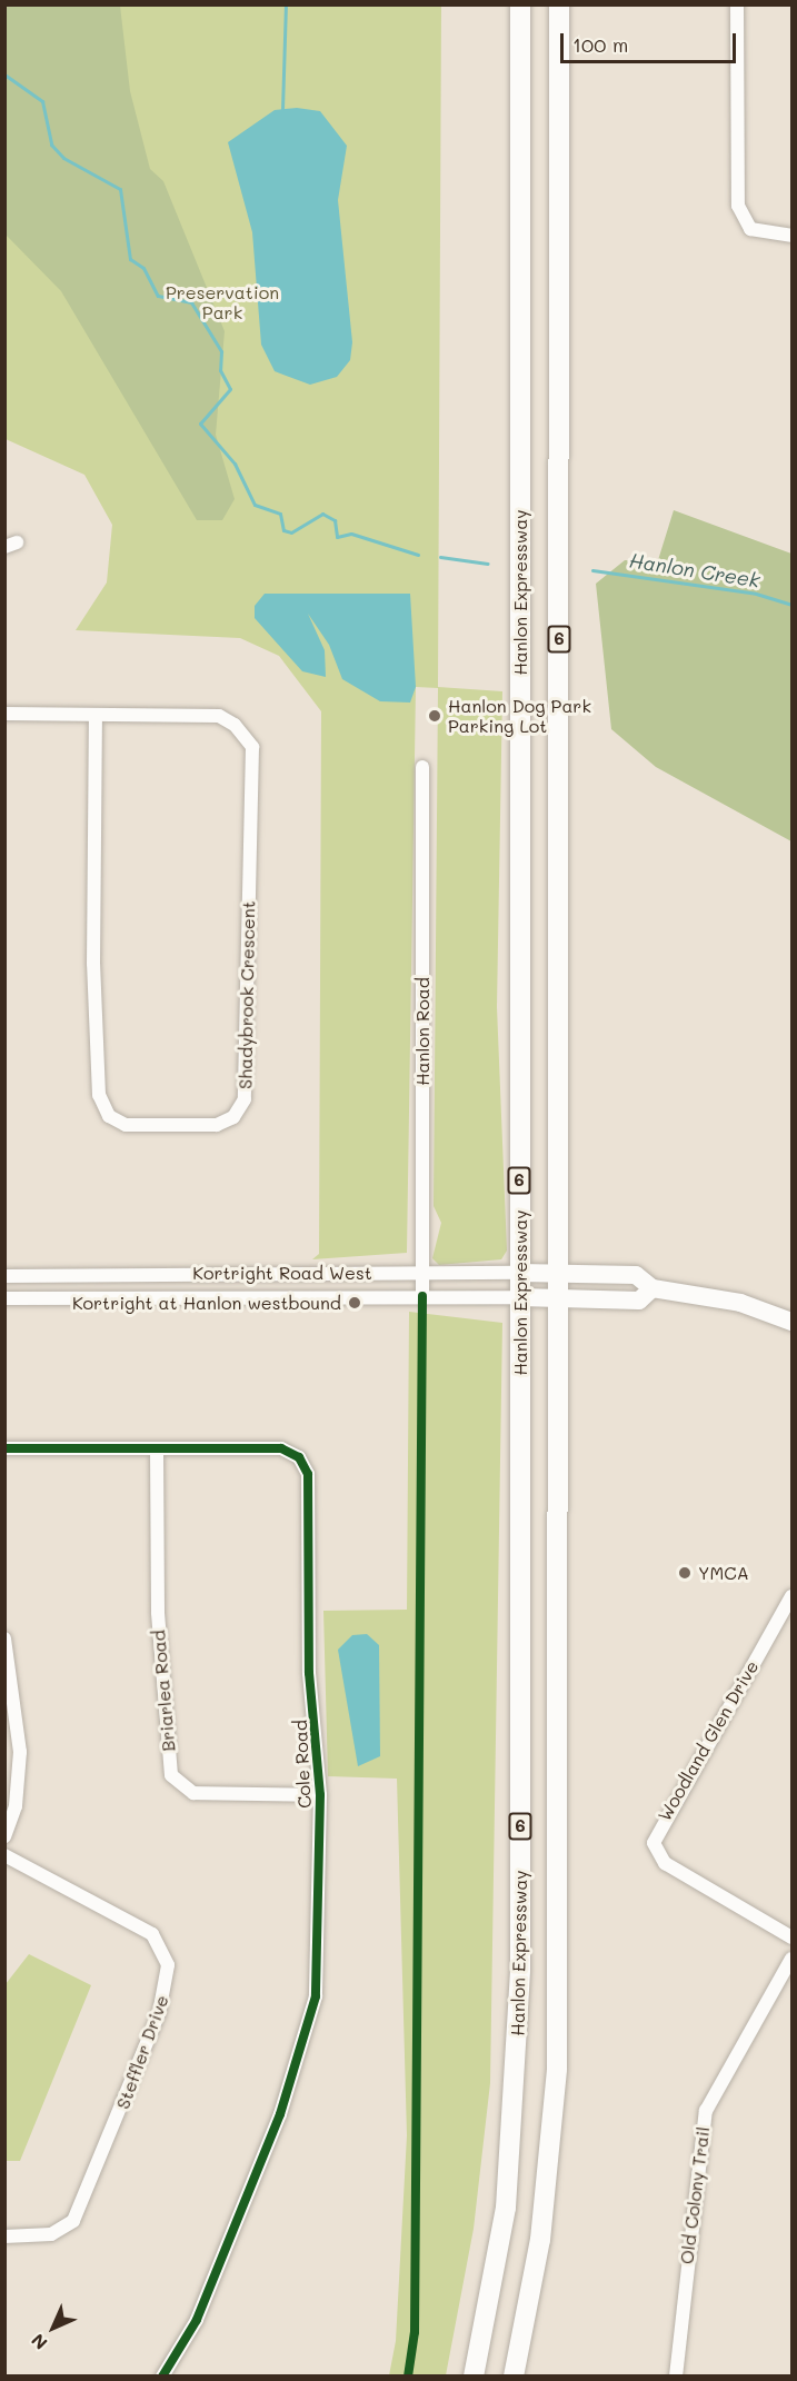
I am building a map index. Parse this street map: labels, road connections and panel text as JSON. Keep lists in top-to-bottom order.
{
  "streets": {
    "highway": ["Hanlon Expressway", "6"],
    "main road": ["Kortright Road West"],
    "street": [
      "Shadybrook Crescent",
      "Hanlon Road",
      "Briarlea Road",
      "Woodland Glen Drive",
      "Cole Road",
      "Steffler Drive",
      "Old Colony Trail"
    ]
  },
  "crossings": [
    ["Hanlon Expressway", "Kortright Road West"],
    ["6", "Kortright Road West"],
    ["Hanlon Road", "Kortright Road West"],
    ["Briarlea Road", "Cole Road"]
  ],
  "water": ["Hanlon Creek"],
  "parks": ["Preservation Park"],
  "places": ["Hanlon Dog Park Parking Lot", "Kortright at Hanlon westbound", "YMCA"],
  "scale_bar": "100 m",
  "north": "bottom left"
}
